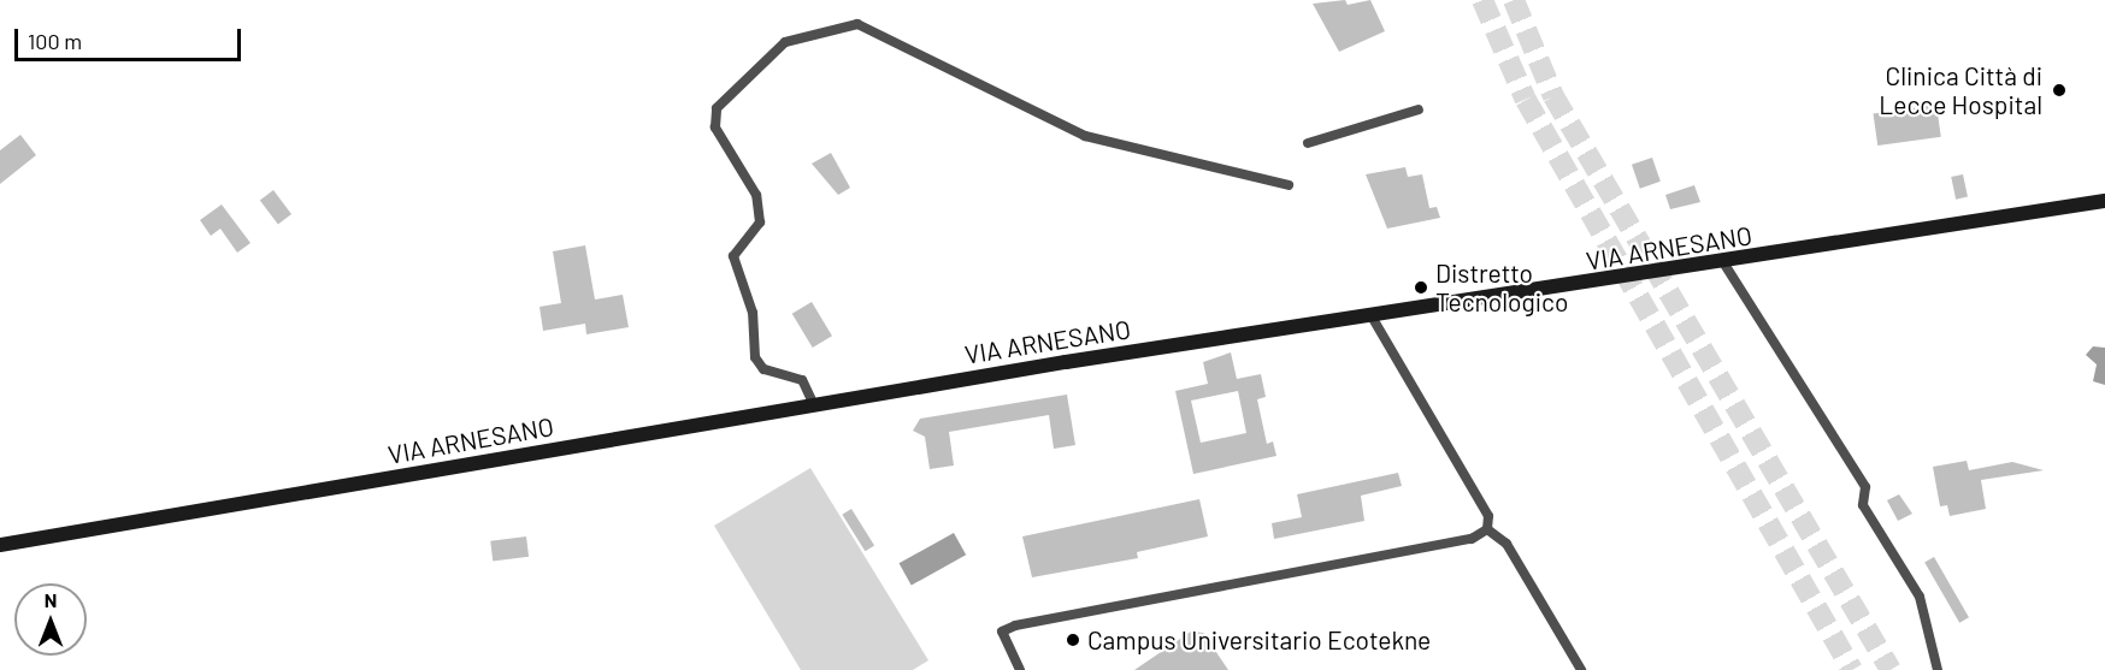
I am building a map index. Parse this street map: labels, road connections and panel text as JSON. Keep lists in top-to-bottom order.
{
  "streets": {
    "main road": ["VIA ARNESANO"]
  },
  "places": ["Clinica Città di Lecce Hospital", "Distretto Tecnologico", "Campus Universitario Ecotekne"],
  "scale_bar": "100 m",
  "north": "top"
}
